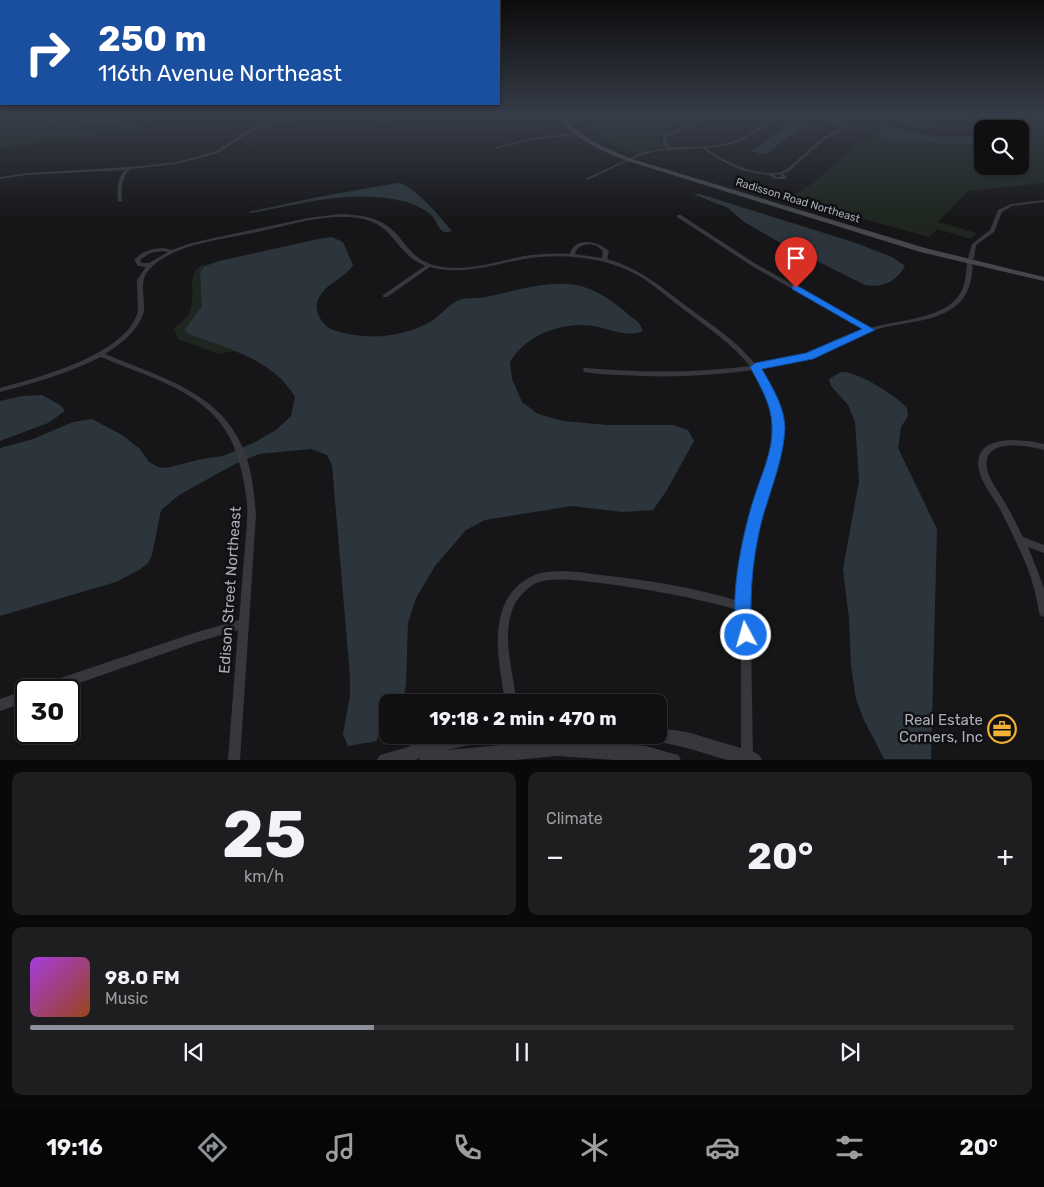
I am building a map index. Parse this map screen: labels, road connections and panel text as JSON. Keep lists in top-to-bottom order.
{
  "streets": {
    "main road": ["Radisson Road Northeast"],
    "street": ["Edison Street Northeast"]
  },
  "places": {
    "office": ["Real Estate Corners, Inc"]
  },
  "page": {
    "turn": ["250 m", "116th Avenue Northeast"],
    "limit": "30",
    "trip": "19:18 · 2 min · 470 m",
    "tile": [
      ["25", "km/h"],
      "Climate"
    ],
    "heat": ["−", "20°", "+"],
    "song": ["98.0 FM", "Music"],
    "tabs": ["19:16", "20°"]
  }
}
